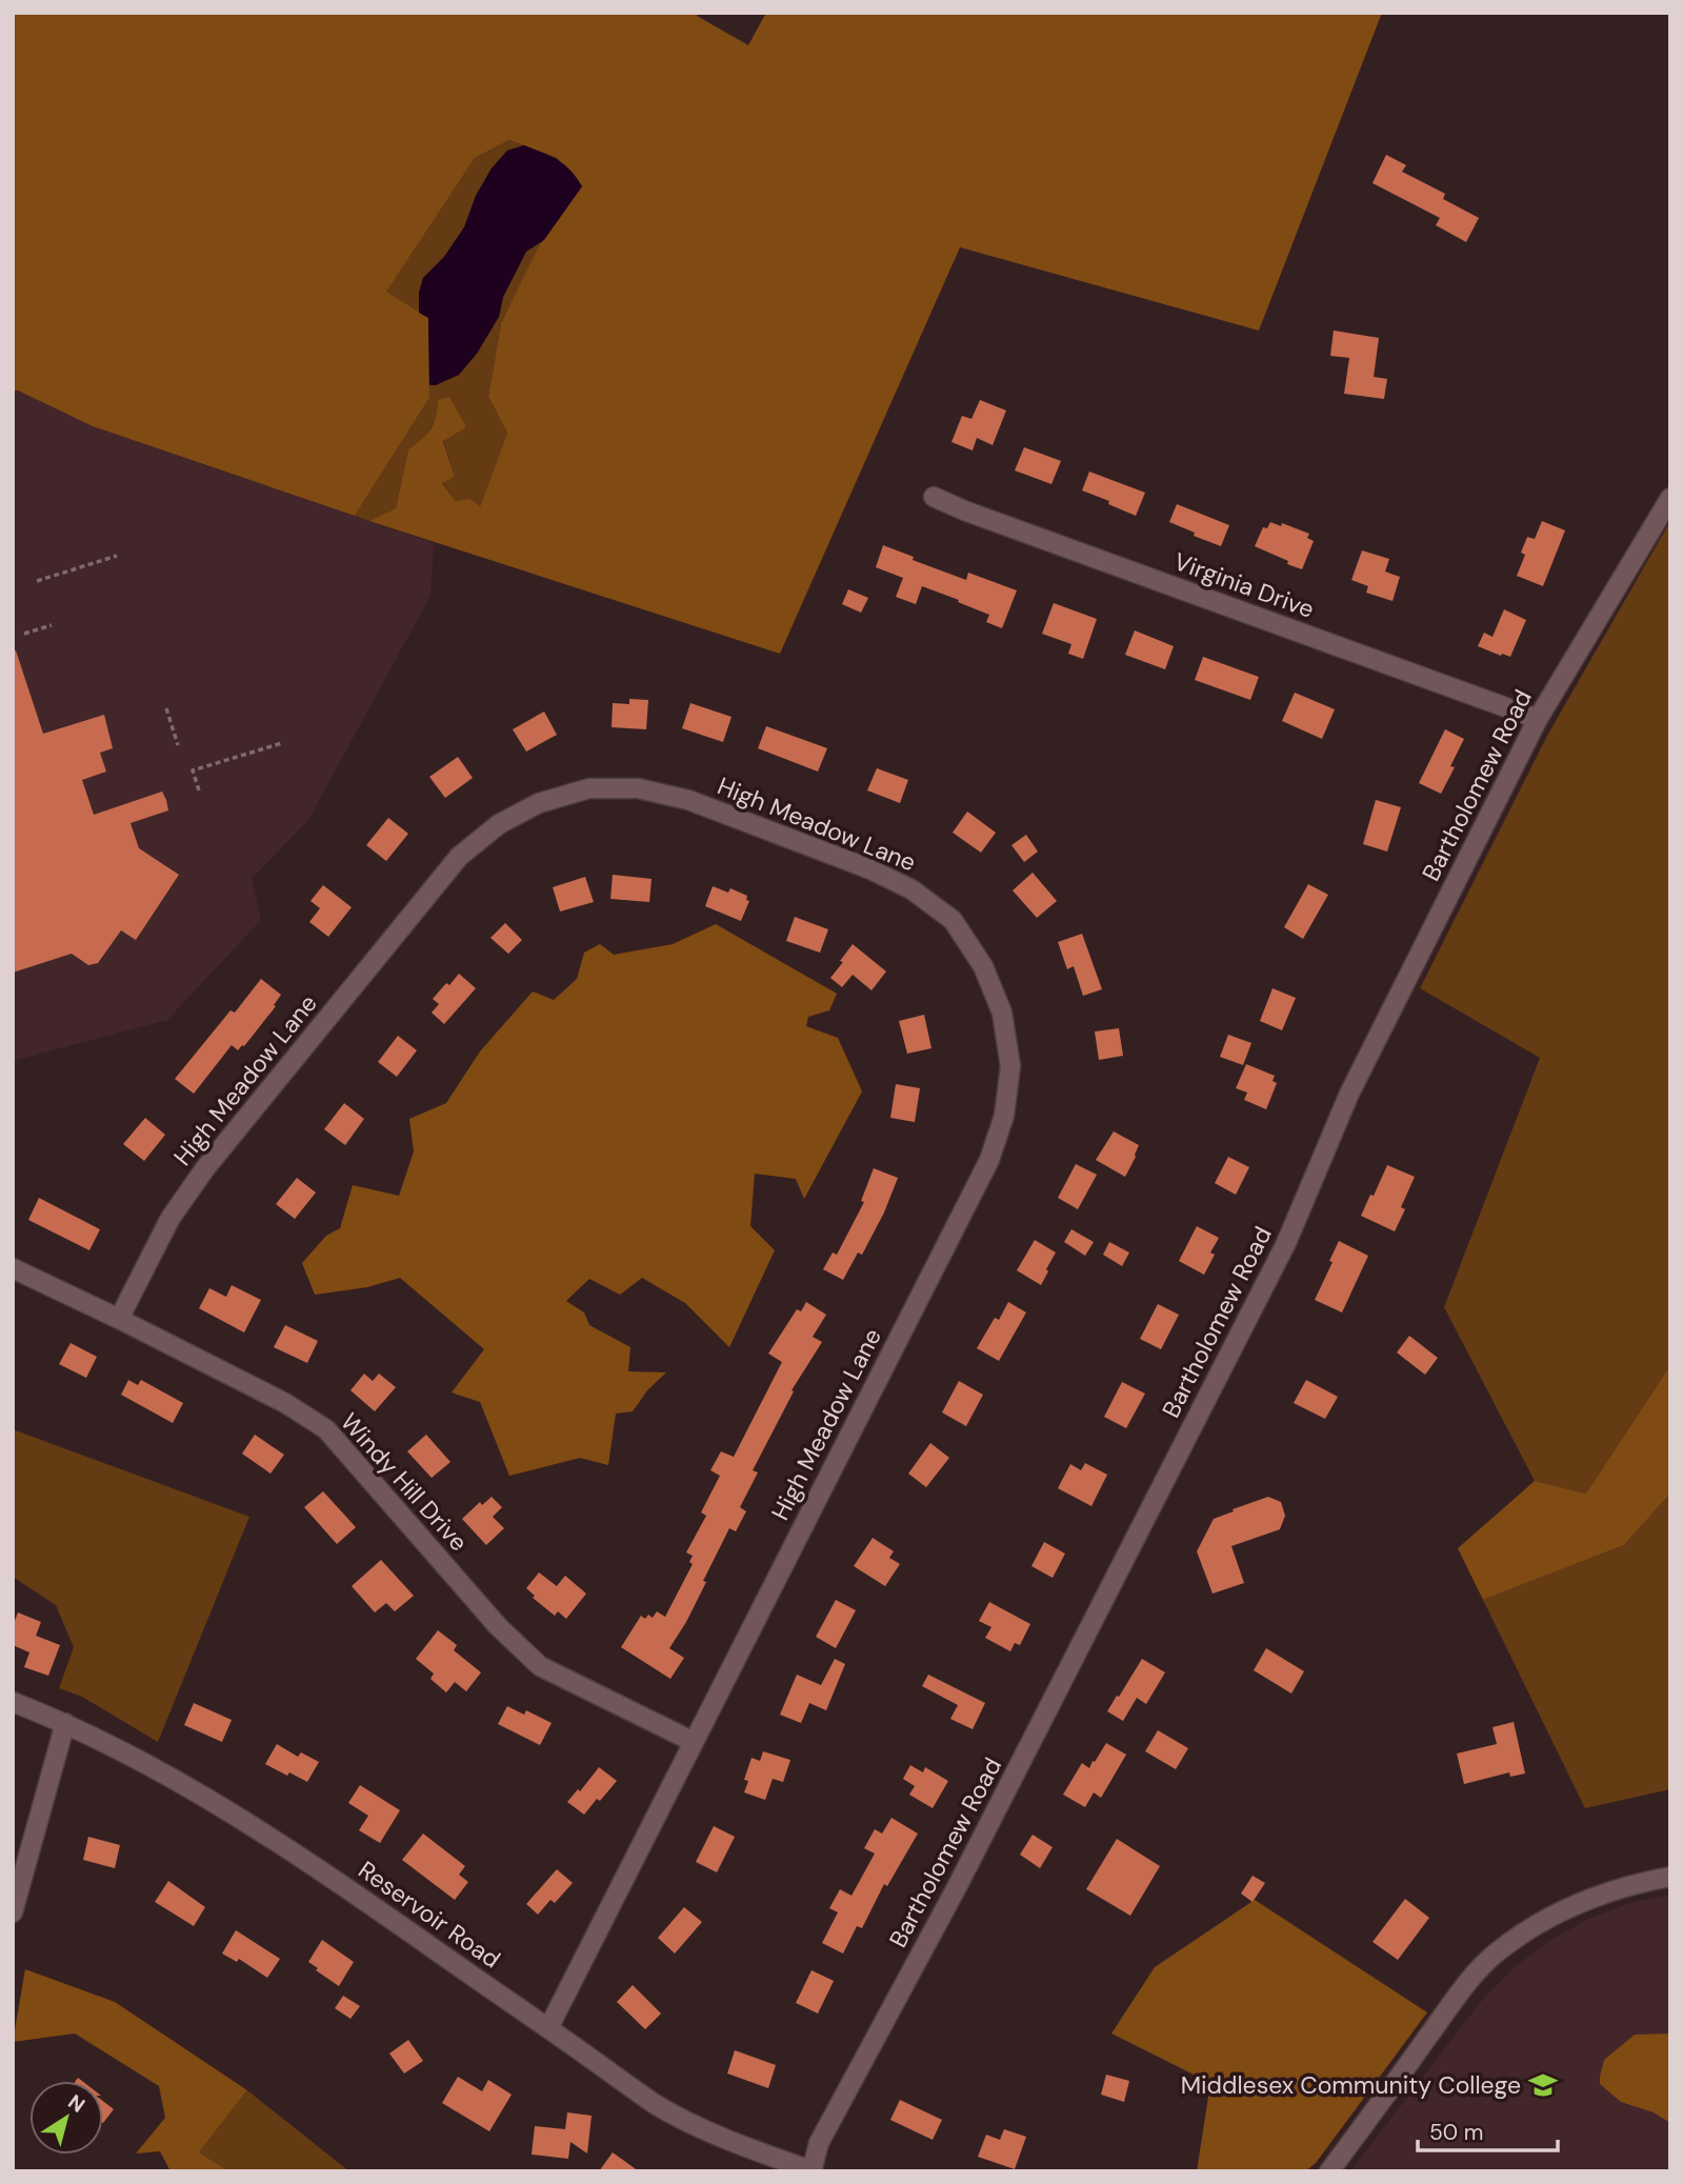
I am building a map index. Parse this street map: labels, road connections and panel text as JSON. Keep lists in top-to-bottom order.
{
  "streets": {
    "street": [
      "Virginia Drive",
      "Bartholomew Road",
      "High Meadow Lane",
      "Windy Hill Drive",
      "Reservoir Road"
    ]
  },
  "crossings": [
    ["Virginia Drive", "Bartholomew Road"],
    ["Bartholomew Road", "Reservoir Road"],
    ["High Meadow Lane", "Windy Hill Drive"],
    ["High Meadow Lane", "Reservoir Road"]
  ],
  "places": {
    "school or university": ["Middlesex Community College"]
  },
  "scale_bar": "50 m",
  "north": "top right"
}
